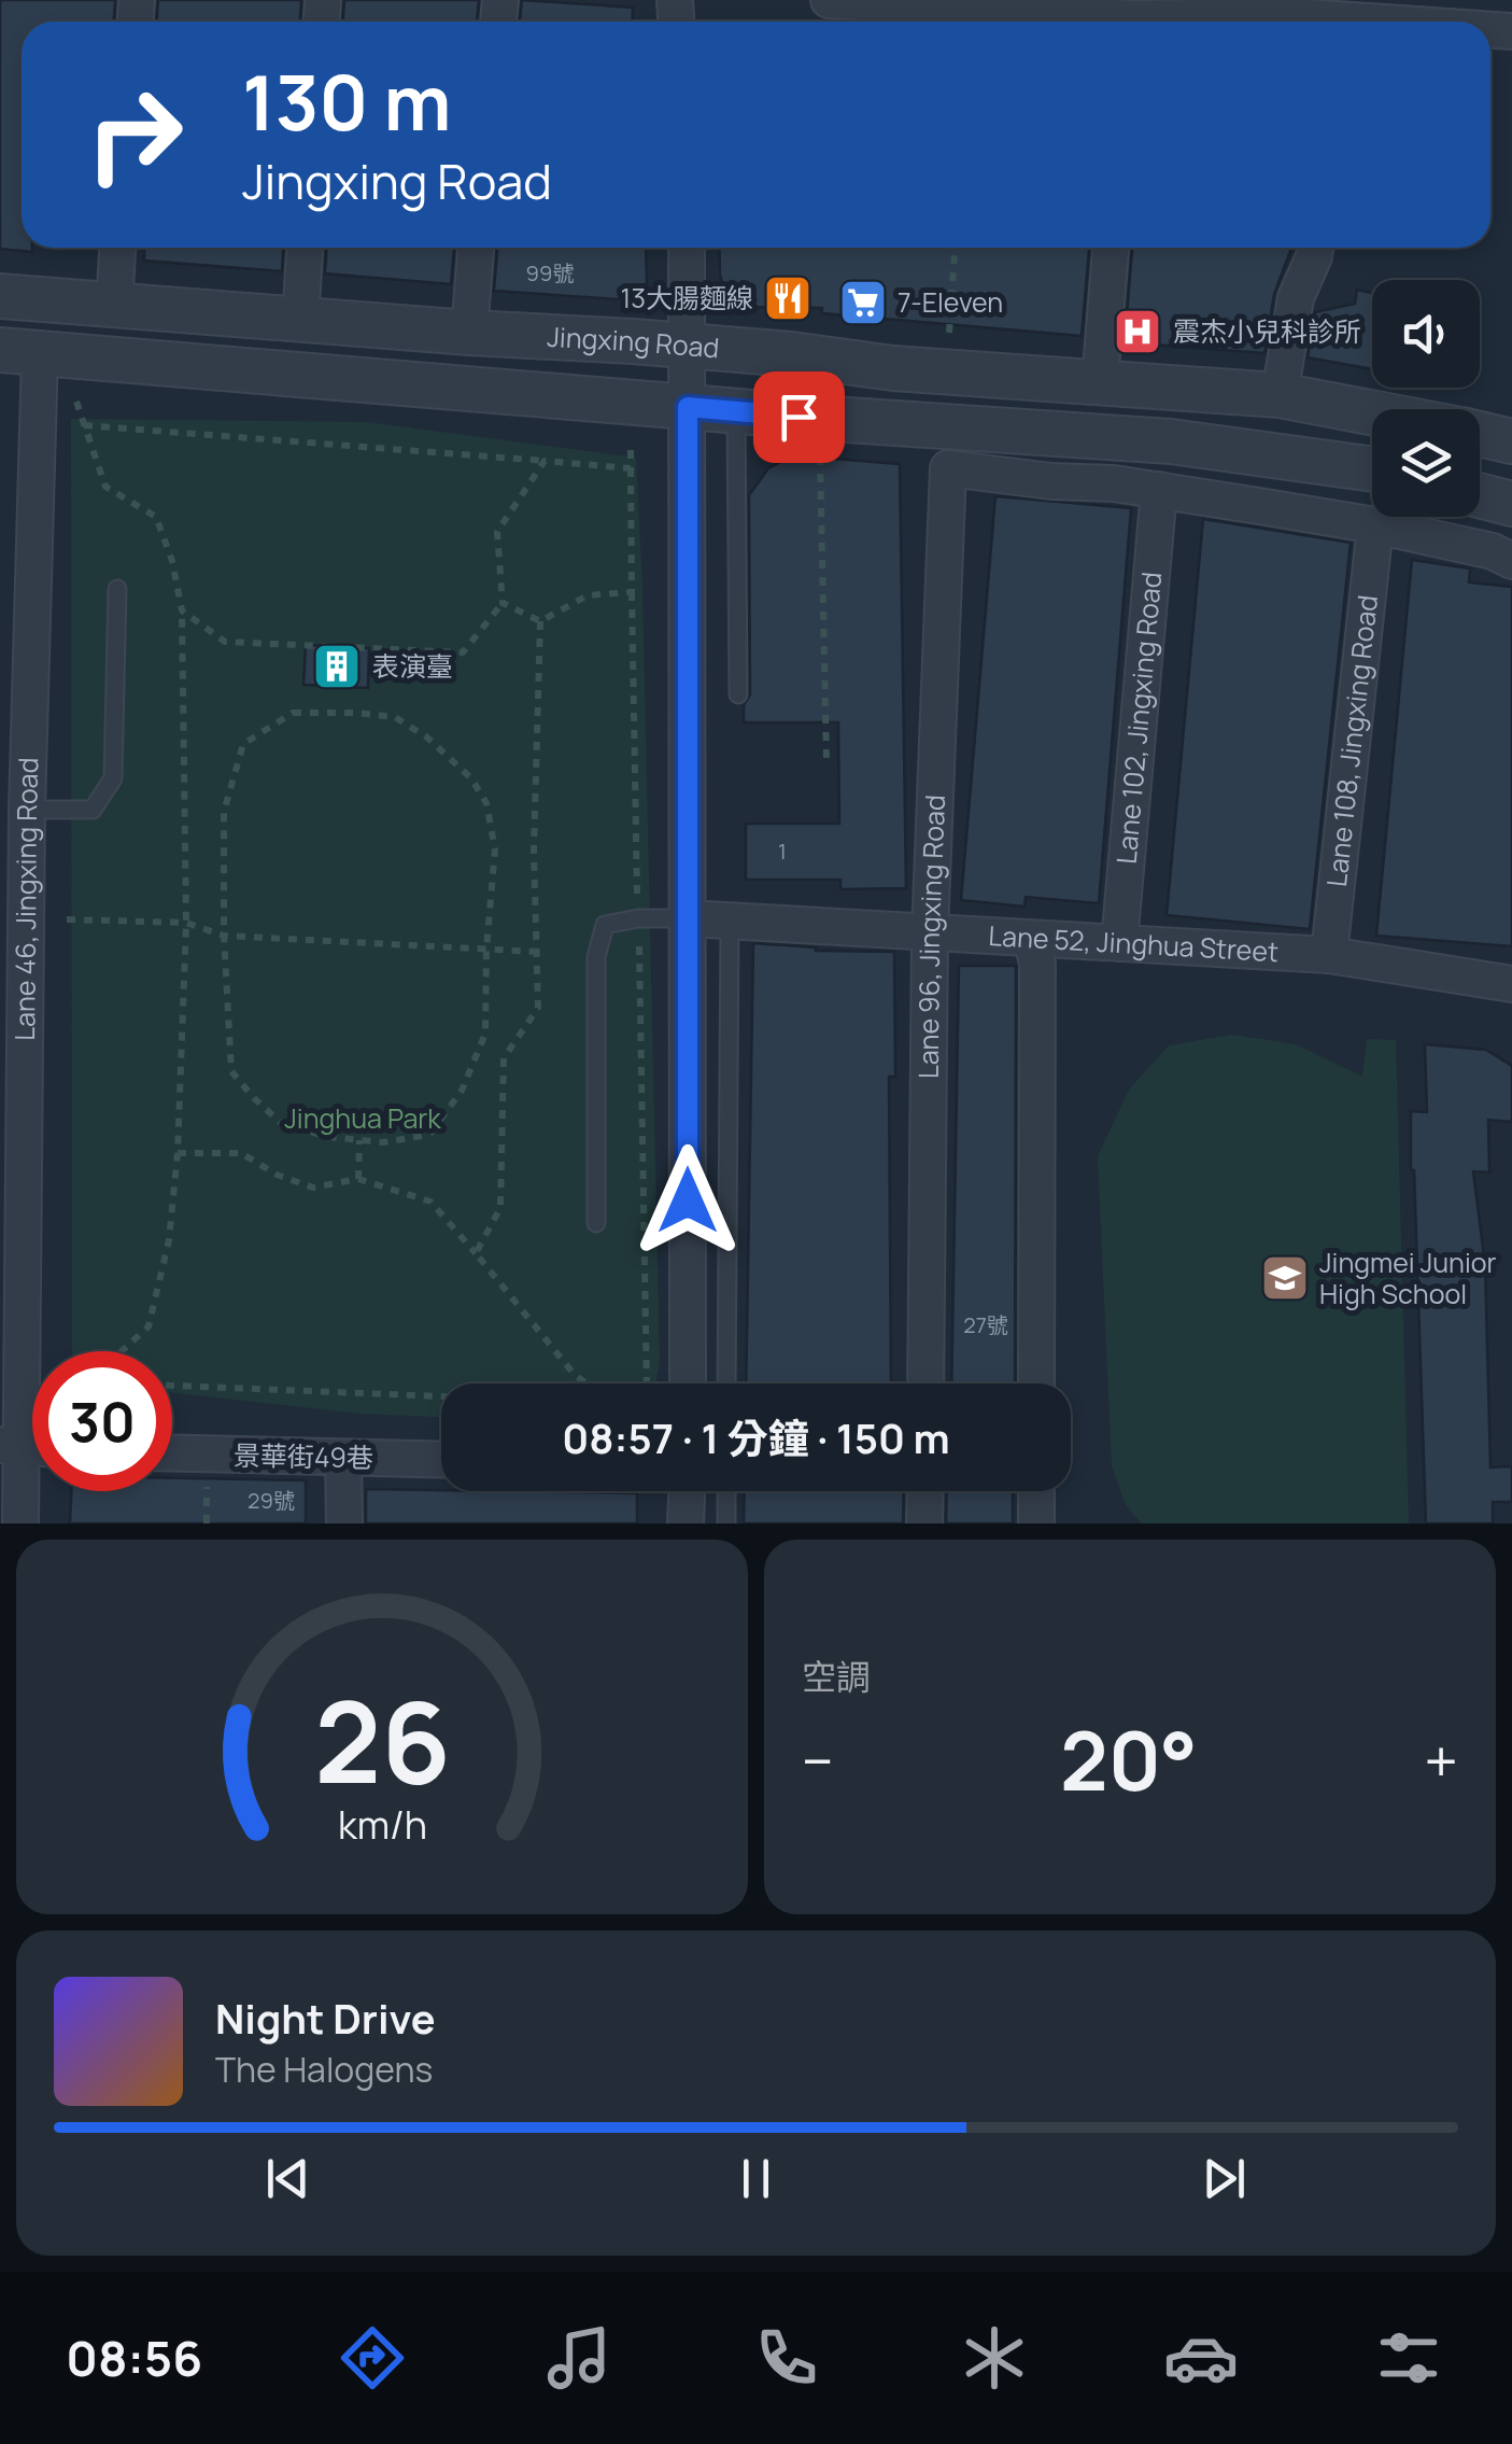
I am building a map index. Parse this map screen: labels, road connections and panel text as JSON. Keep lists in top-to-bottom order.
{
  "streets": {
    "street": [
      "Jingxing Road",
      "Lane 102, Jingxing Road",
      "Lane 108, Jingxing Road",
      "Lane 46, Jingxing Road",
      "Lane 96, Jingxing Road",
      "Lane 52, Jinghua Street",
      "景華街49巷"
    ]
  },
  "crossings": [
    ["Lane 102, Jingxing Road", "Lane 96, Jingxing Road"],
    ["Lane 102, Jingxing Road", "Lane 52, Jinghua Street"],
    ["Lane 108, Jingxing Road", "Lane 52, Jinghua Street"],
    ["Lane 96, Jingxing Road", "Lane 52, Jinghua Street"]
  ],
  "parks": ["Jinghua Park"],
  "places": {
    "restaurant": ["13大腸麵線"],
    "supermarket": ["7-Eleven"],
    "hospital": ["震杰小兒科診所"],
    "building": ["表演臺"],
    "school or university": ["Jingmei Junior High School"]
  },
  "house_numbers": [
    "99號",
    "1",
    "27號",
    "29號"
  ],
  "page": {
    "turn": ["130 m", "Jingxing Road"],
    "limit": "30",
    "trip": "08:57 · 1 分鐘 · 150 m",
    "tile": "空調",
    "heat": ["−", "20°", "+"],
    "song": ["Night Drive", "The Halogens"],
    "tabs": "08:56",
    "gauge": ["26", "km/h"]
  }
}
